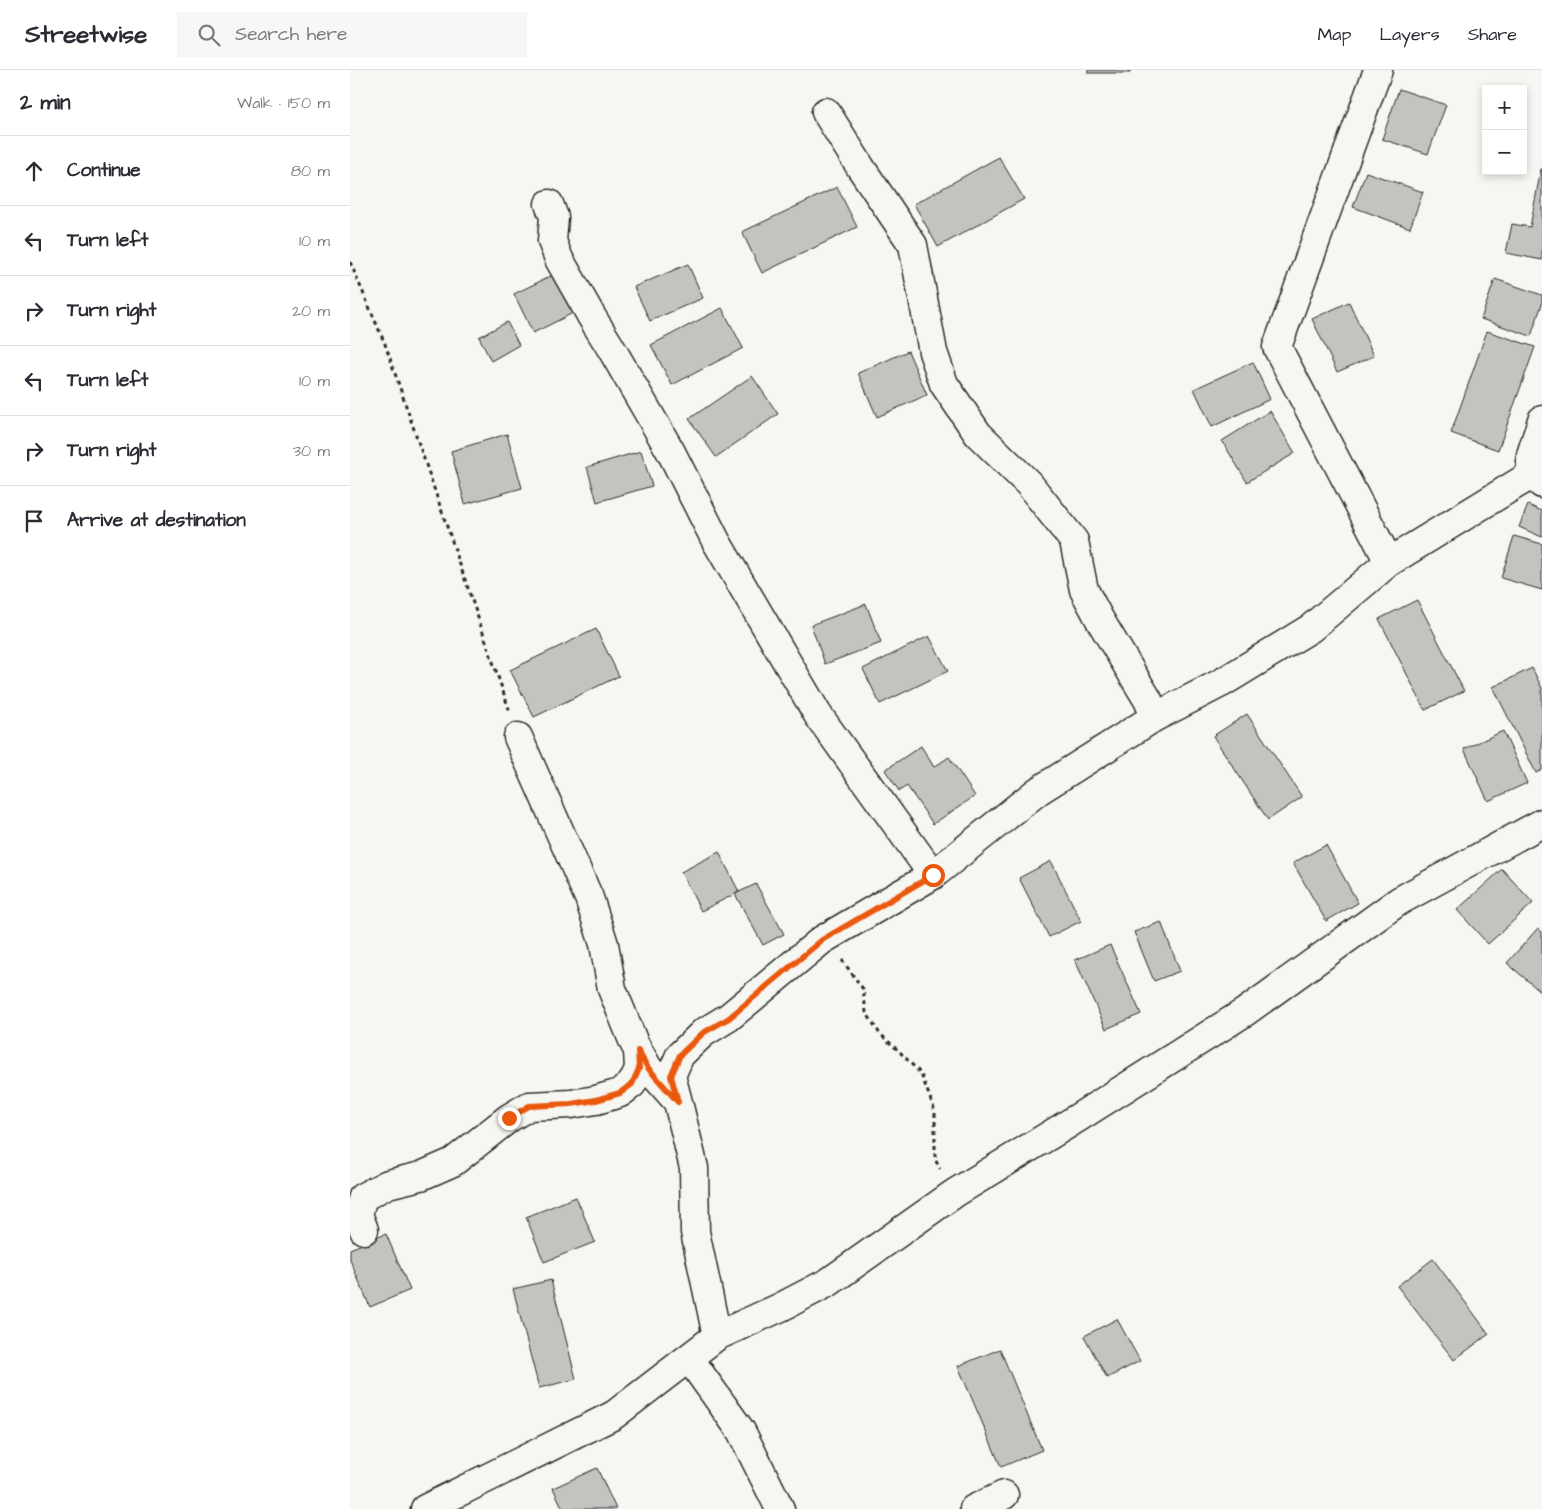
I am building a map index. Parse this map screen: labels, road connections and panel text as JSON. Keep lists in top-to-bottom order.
{
  "page": {
    "header": "Streetwise",
    "search": "Search here",
    "nav": ["Map", "Layers", "Share"],
    "heading": ["2 min", "Walk · 150 m"],
    "map_buttons": ["+", "−"],
    "list": [
      ["Continue", "80 m"],
      ["Turn left", "10 m"],
      ["Turn right", "20 m"],
      ["Turn left", "10 m"],
      ["Turn right", "30 m"],
      "Arrive at destination"
    ]
  }
}
